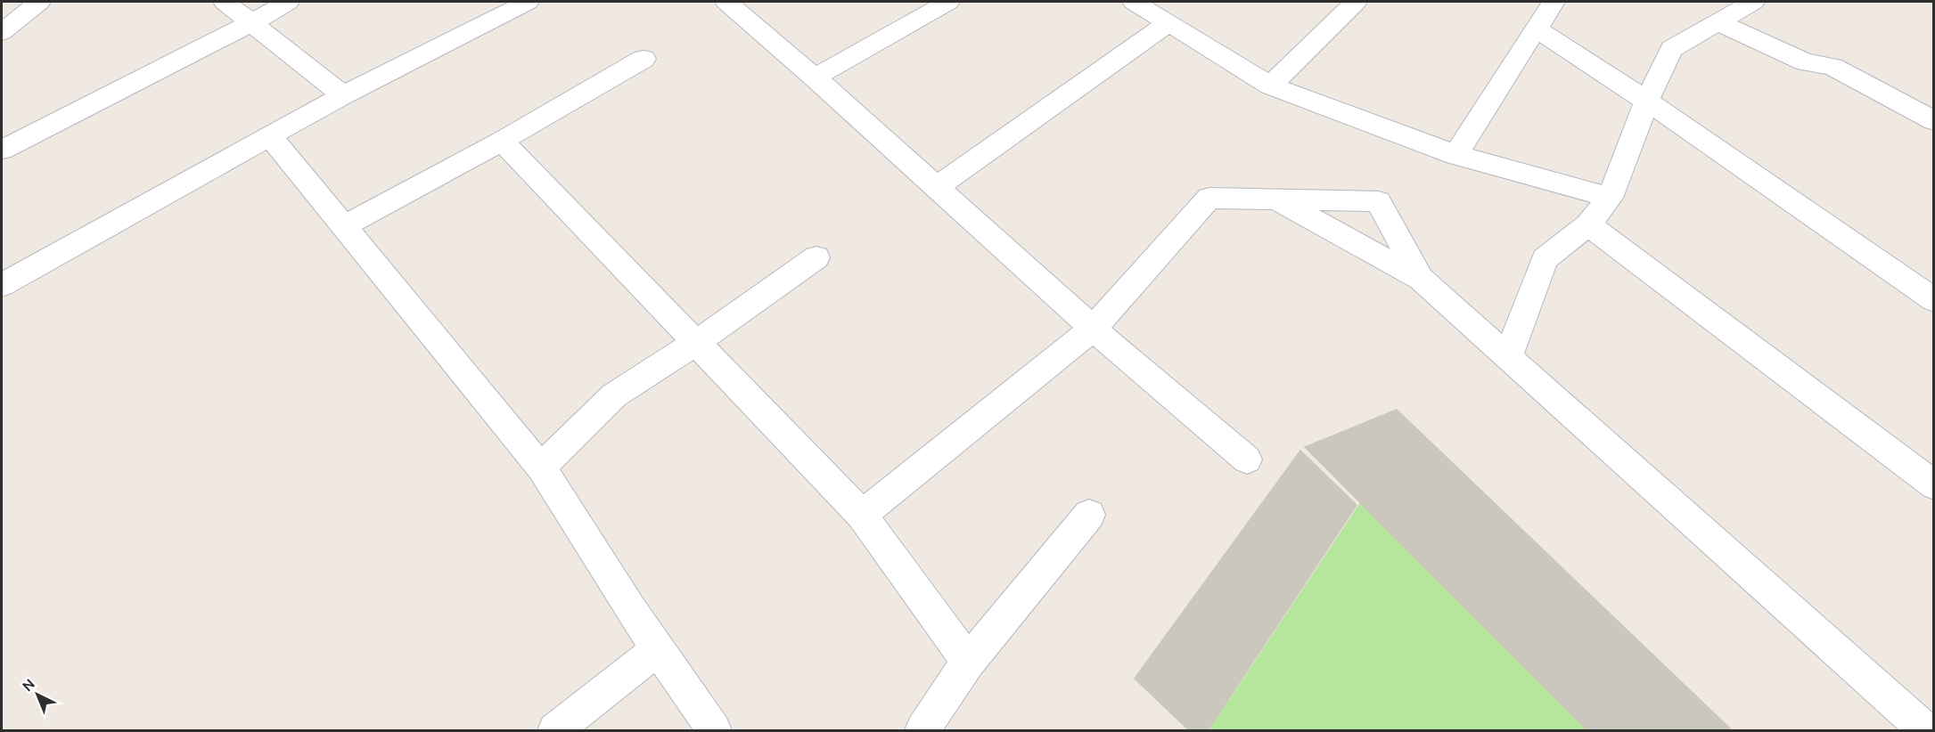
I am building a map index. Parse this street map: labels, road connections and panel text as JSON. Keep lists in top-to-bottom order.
{
  "north": "top left"
}
